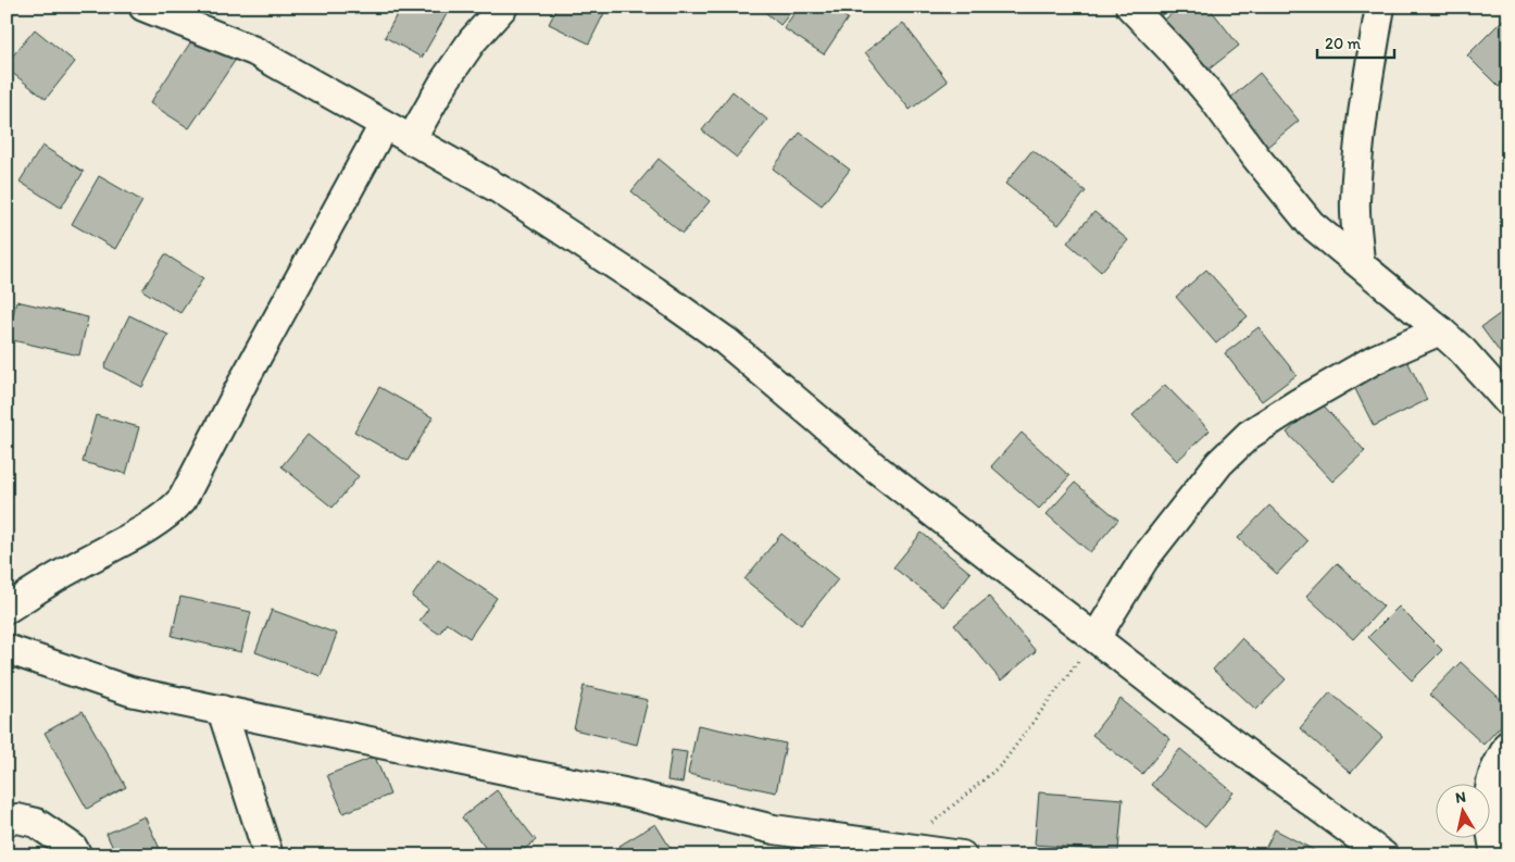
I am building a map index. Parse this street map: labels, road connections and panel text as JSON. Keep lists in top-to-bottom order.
{
  "scale_bar": "20 m",
  "north": "top"
}
